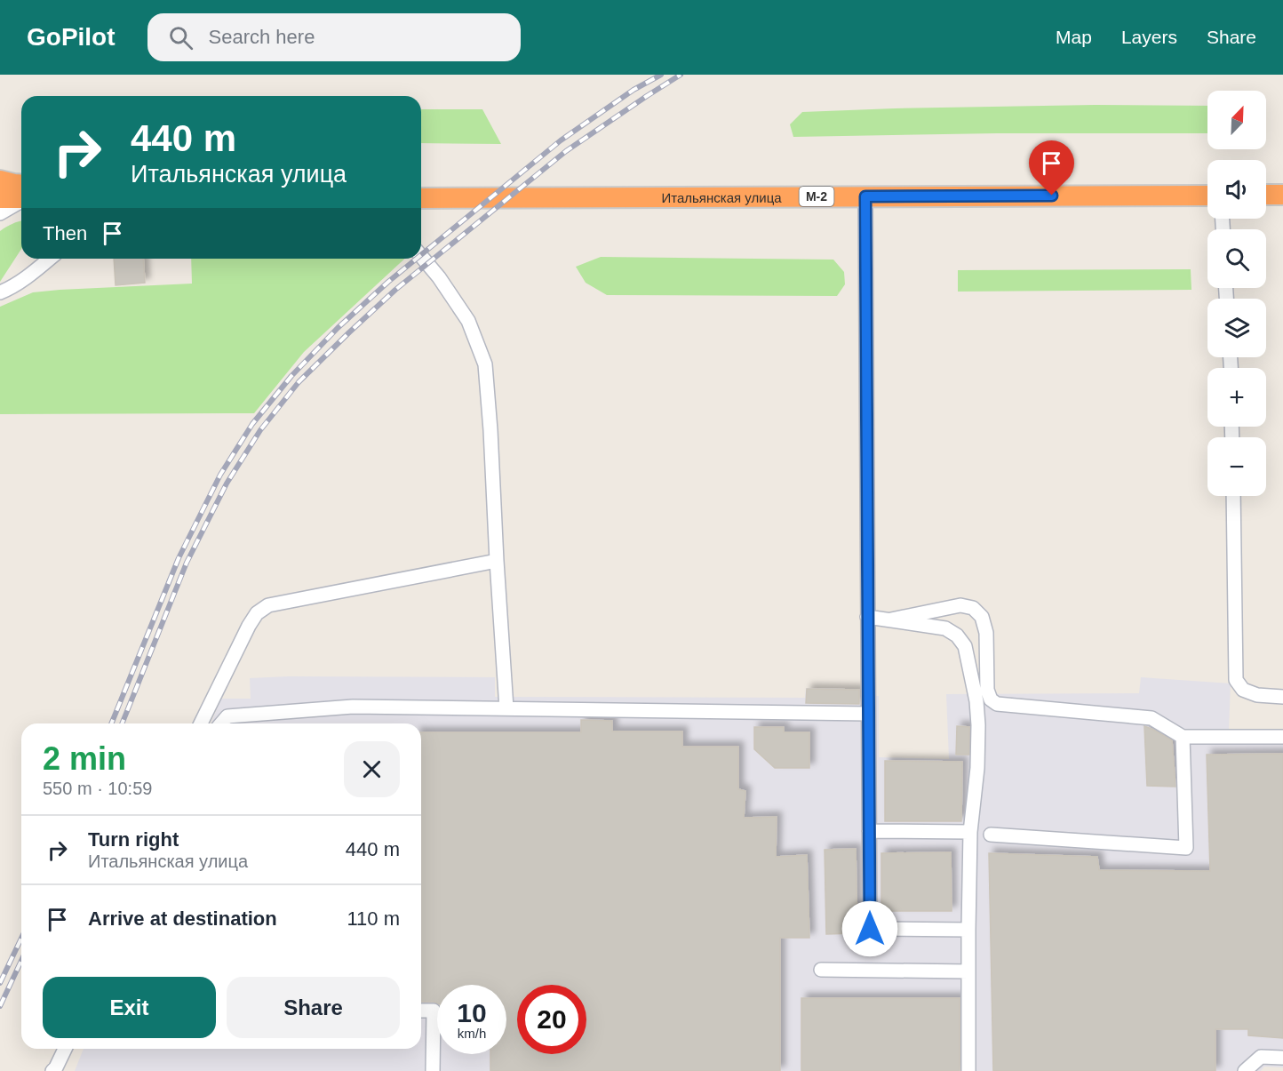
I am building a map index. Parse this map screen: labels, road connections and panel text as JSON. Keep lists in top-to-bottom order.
{
  "streets": {
    "highway": ["М-2", "Итальянская улица"]
  },
  "north": "top right",
  "page": {
    "header": "GoPilot",
    "search": "Search here",
    "nav": ["Map", "Layers", "Share"],
    "map_buttons": ["+", "−"],
    "turn": ["440 m", "Итальянская улица"],
    "then": "Then",
    "heading": ["2 min", "550 m · 10:59"],
    "list": [
      {
        "name": "Turn right",
        "note": "Итальянская улица",
        "value": "440 m"
      },
      {
        "name": "Arrive at destination",
        "value": "110 m"
      }
    ],
    "buttons": ["Exit", "Share"],
    "speed": "10 km/h",
    "limit": "20"
  }
}
